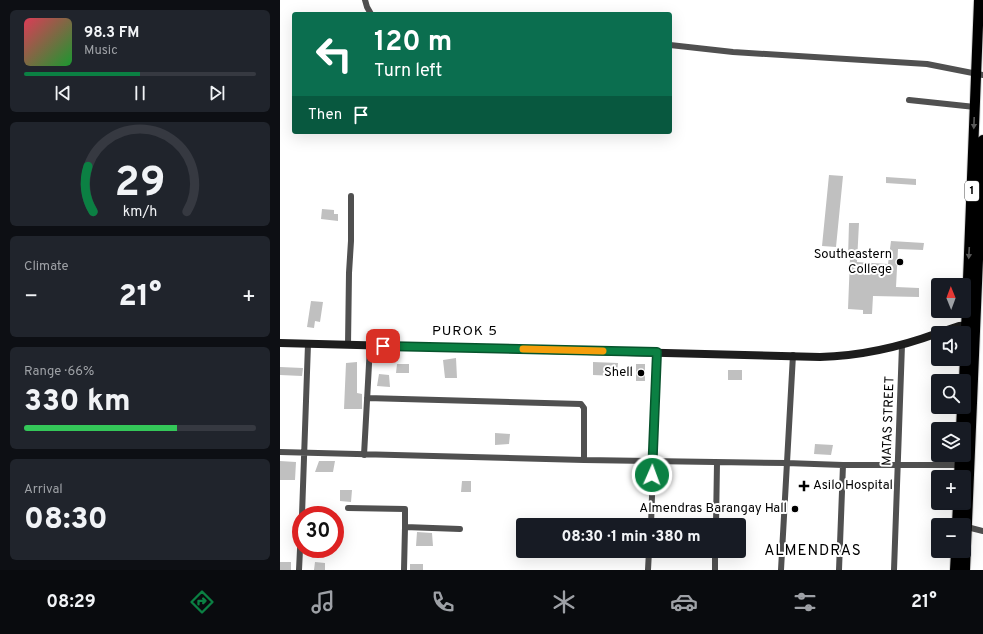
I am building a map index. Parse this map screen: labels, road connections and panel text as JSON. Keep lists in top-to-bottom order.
{
  "streets": {
    "highway": ["1"],
    "street": ["MATAS STREET"]
  },
  "districts": ["PUROK 5", "ALMENDRAS"],
  "places": {
    "other": ["Southeastern College", "Shell", "Almendras Barangay Hall"],
    "health": ["Asilo Hospital"]
  },
  "north": "top",
  "page": {
    "turn": ["120 m", "Turn left"],
    "song": ["98.3 FM", "Music"],
    "then": "Then",
    "tile": [
      "Climate",
      ["Range · 66%", "330 km"],
      ["Arrival", "08:30"]
    ],
    "map_buttons": ["+", "−"],
    "heat": ["−", "21°", "+"],
    "limit": "30",
    "trip": "08:30 · 1 min · 380 m",
    "tabs": ["08:29", "21°"],
    "gauge": ["29", "km/h"]
  }
}
